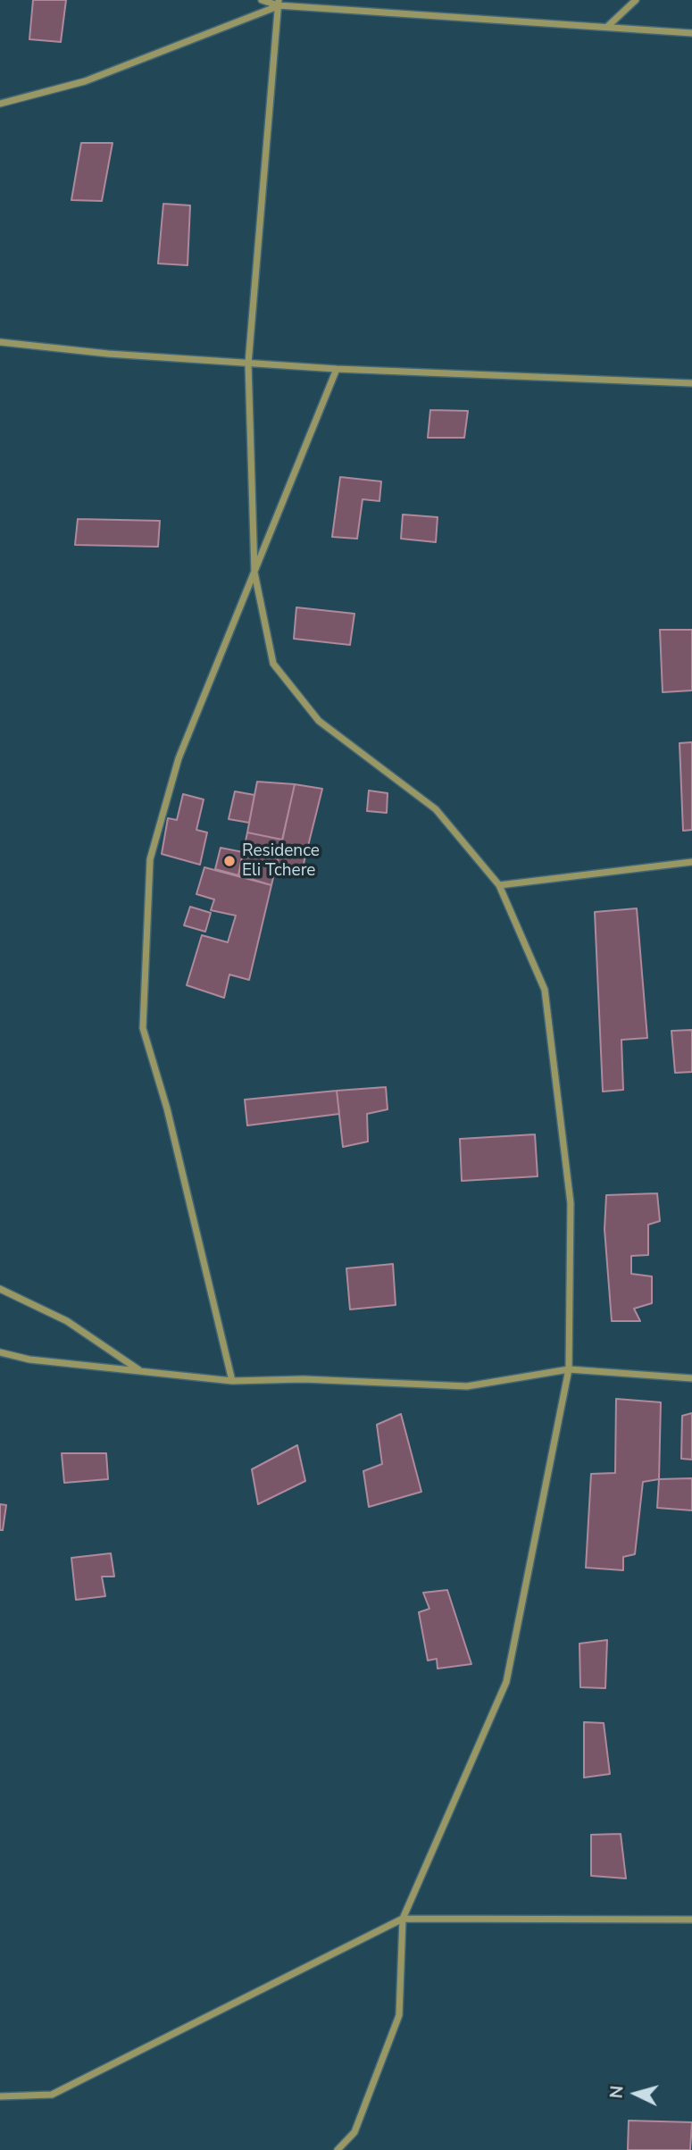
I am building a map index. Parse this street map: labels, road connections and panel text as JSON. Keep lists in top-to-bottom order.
{
  "places": ["Residence Eli Tchere"],
  "north": "left"
}
